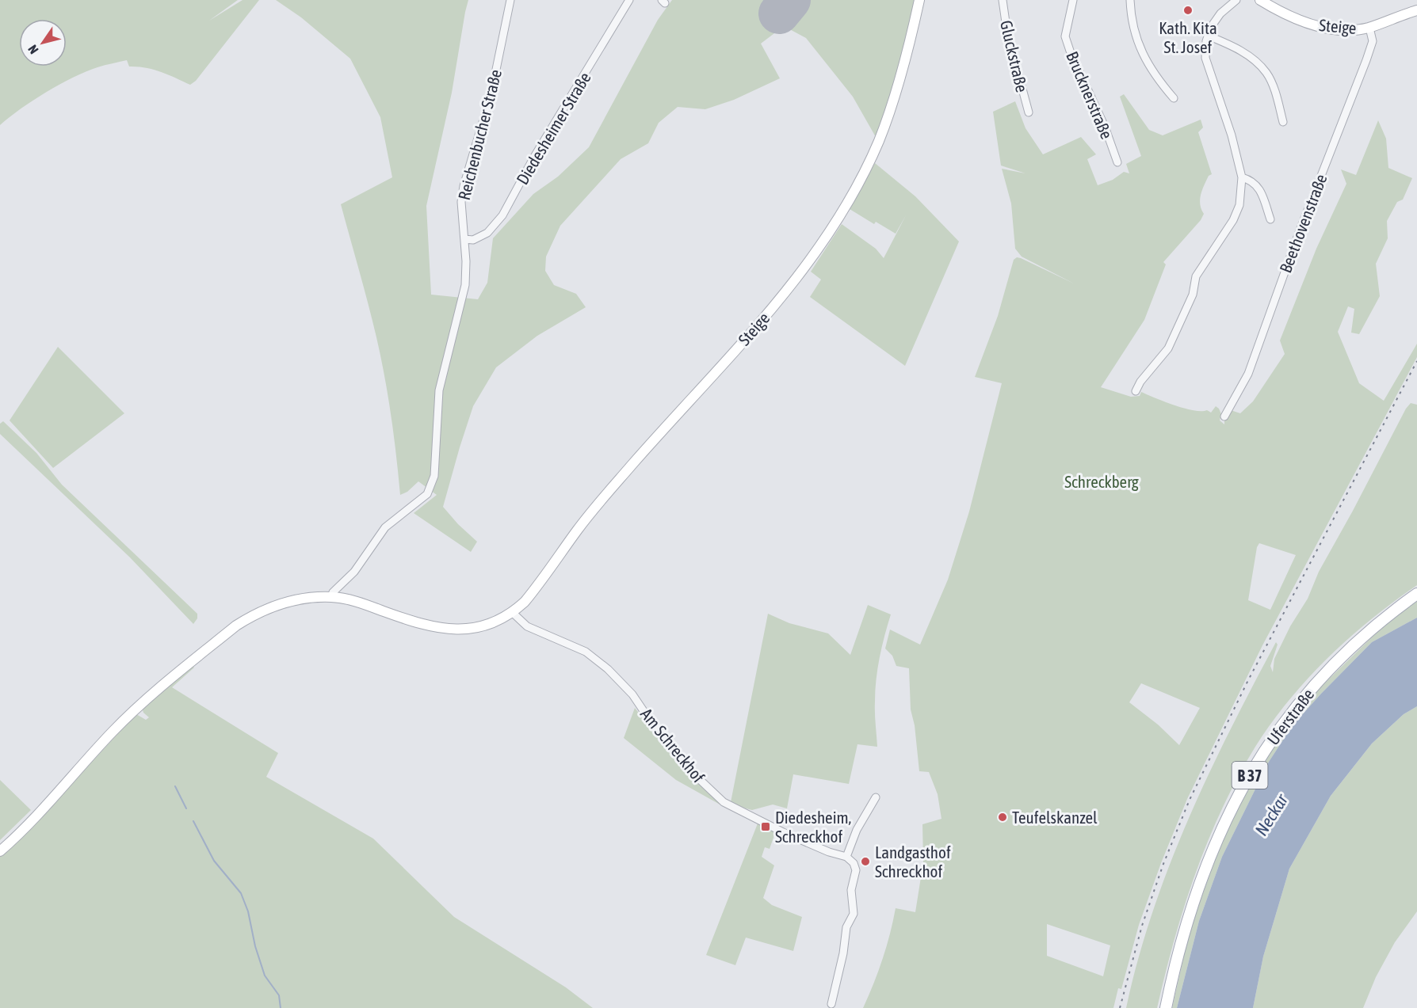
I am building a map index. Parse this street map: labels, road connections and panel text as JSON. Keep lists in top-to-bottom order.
{
  "streets": {
    "main road": ["Uferstraße", "B 37"],
    "street": [
      "Steige",
      "Gluckstraße",
      "Brucknerstraße",
      "Diedesheimer Straße",
      "Reichenbucher Straße",
      "Beethovenstraße",
      "Am Schreckhof"
    ]
  },
  "crossings": [
    ["Steige", "Reichenbucher Straße"],
    ["Steige", "Beethovenstraße"],
    ["Steige", "Am Schreckhof"],
    ["Diedesheimer Straße", "Reichenbucher Straße"]
  ],
  "water": ["Neckar"],
  "parks": ["Schreckberg"],
  "places": {
    "other": ["Kath. Kita St. Josef", "Teufelskanzel", "Landgasthof Schreckhof"],
    "transit": ["Diedesheim, Schreckhof"]
  },
  "north": "bottom left"
}
